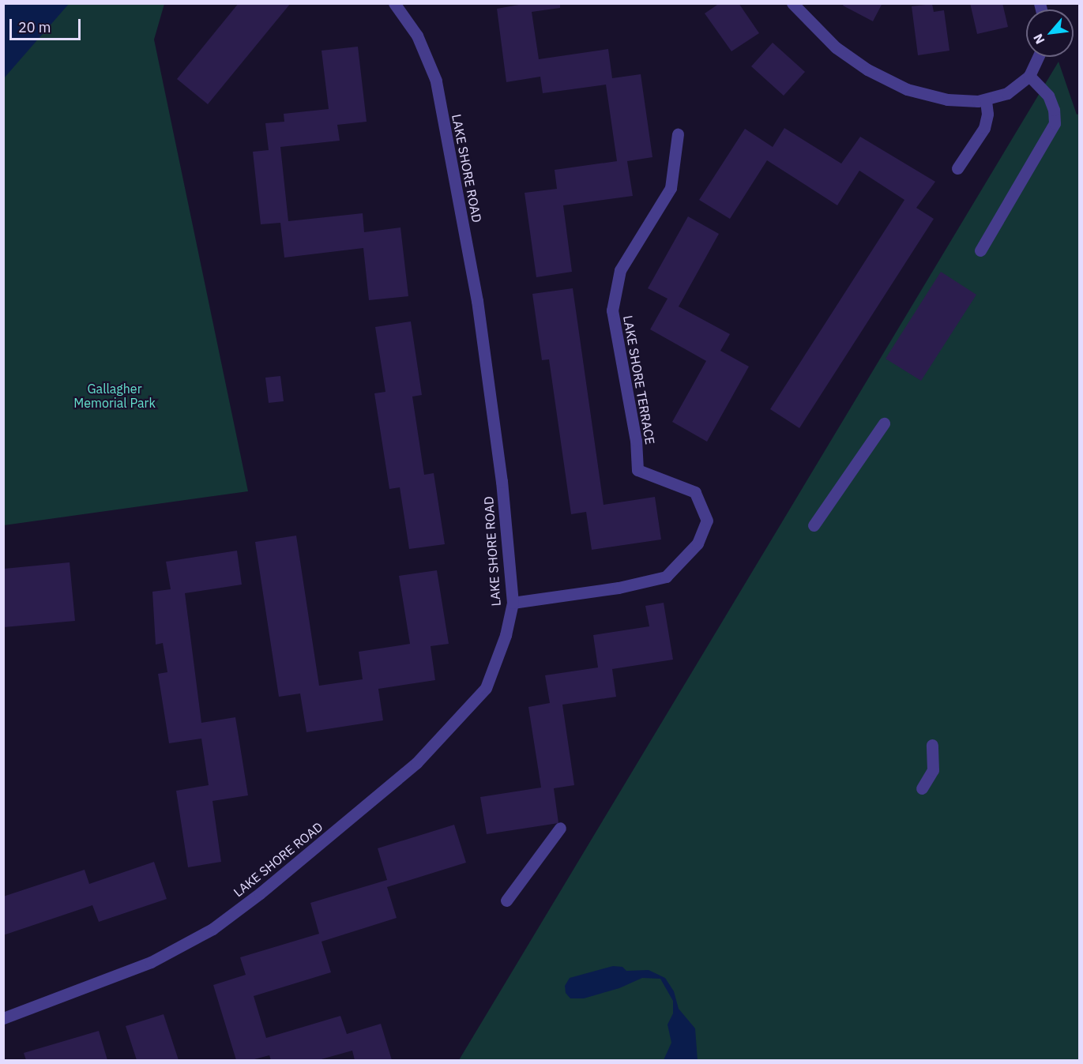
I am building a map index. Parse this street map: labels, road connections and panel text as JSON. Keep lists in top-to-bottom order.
{
  "streets": {
    "street": ["LAKE SHORE ROAD", "LAKE SHORE TERRACE"]
  },
  "crossings": [
    ["LAKE SHORE ROAD", "LAKE SHORE TERRACE"]
  ],
  "parks": ["Gallagher Memorial Park"],
  "scale_bar": "20 m",
  "north": "bottom left"
}
